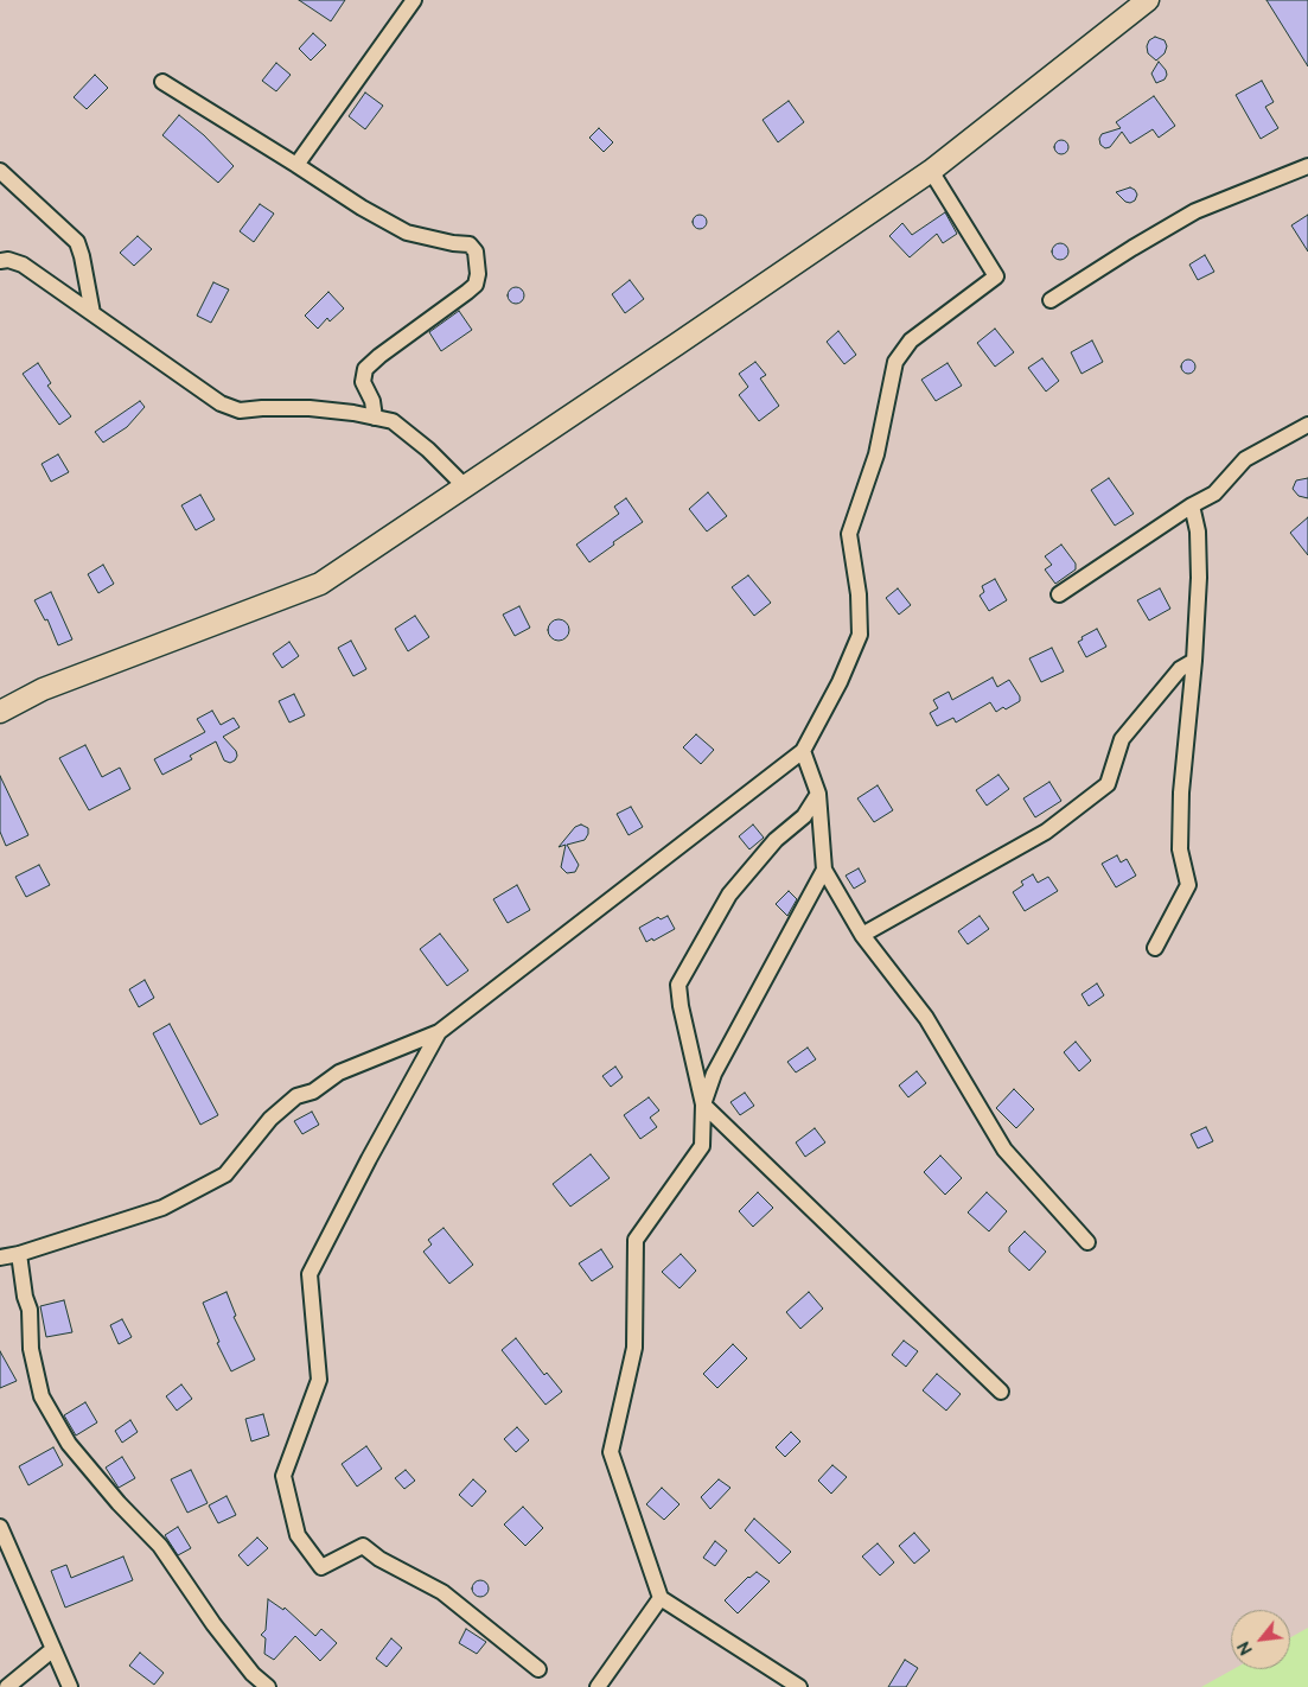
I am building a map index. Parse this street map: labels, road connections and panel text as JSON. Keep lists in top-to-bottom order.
{
  "north": "bottom left"
}
